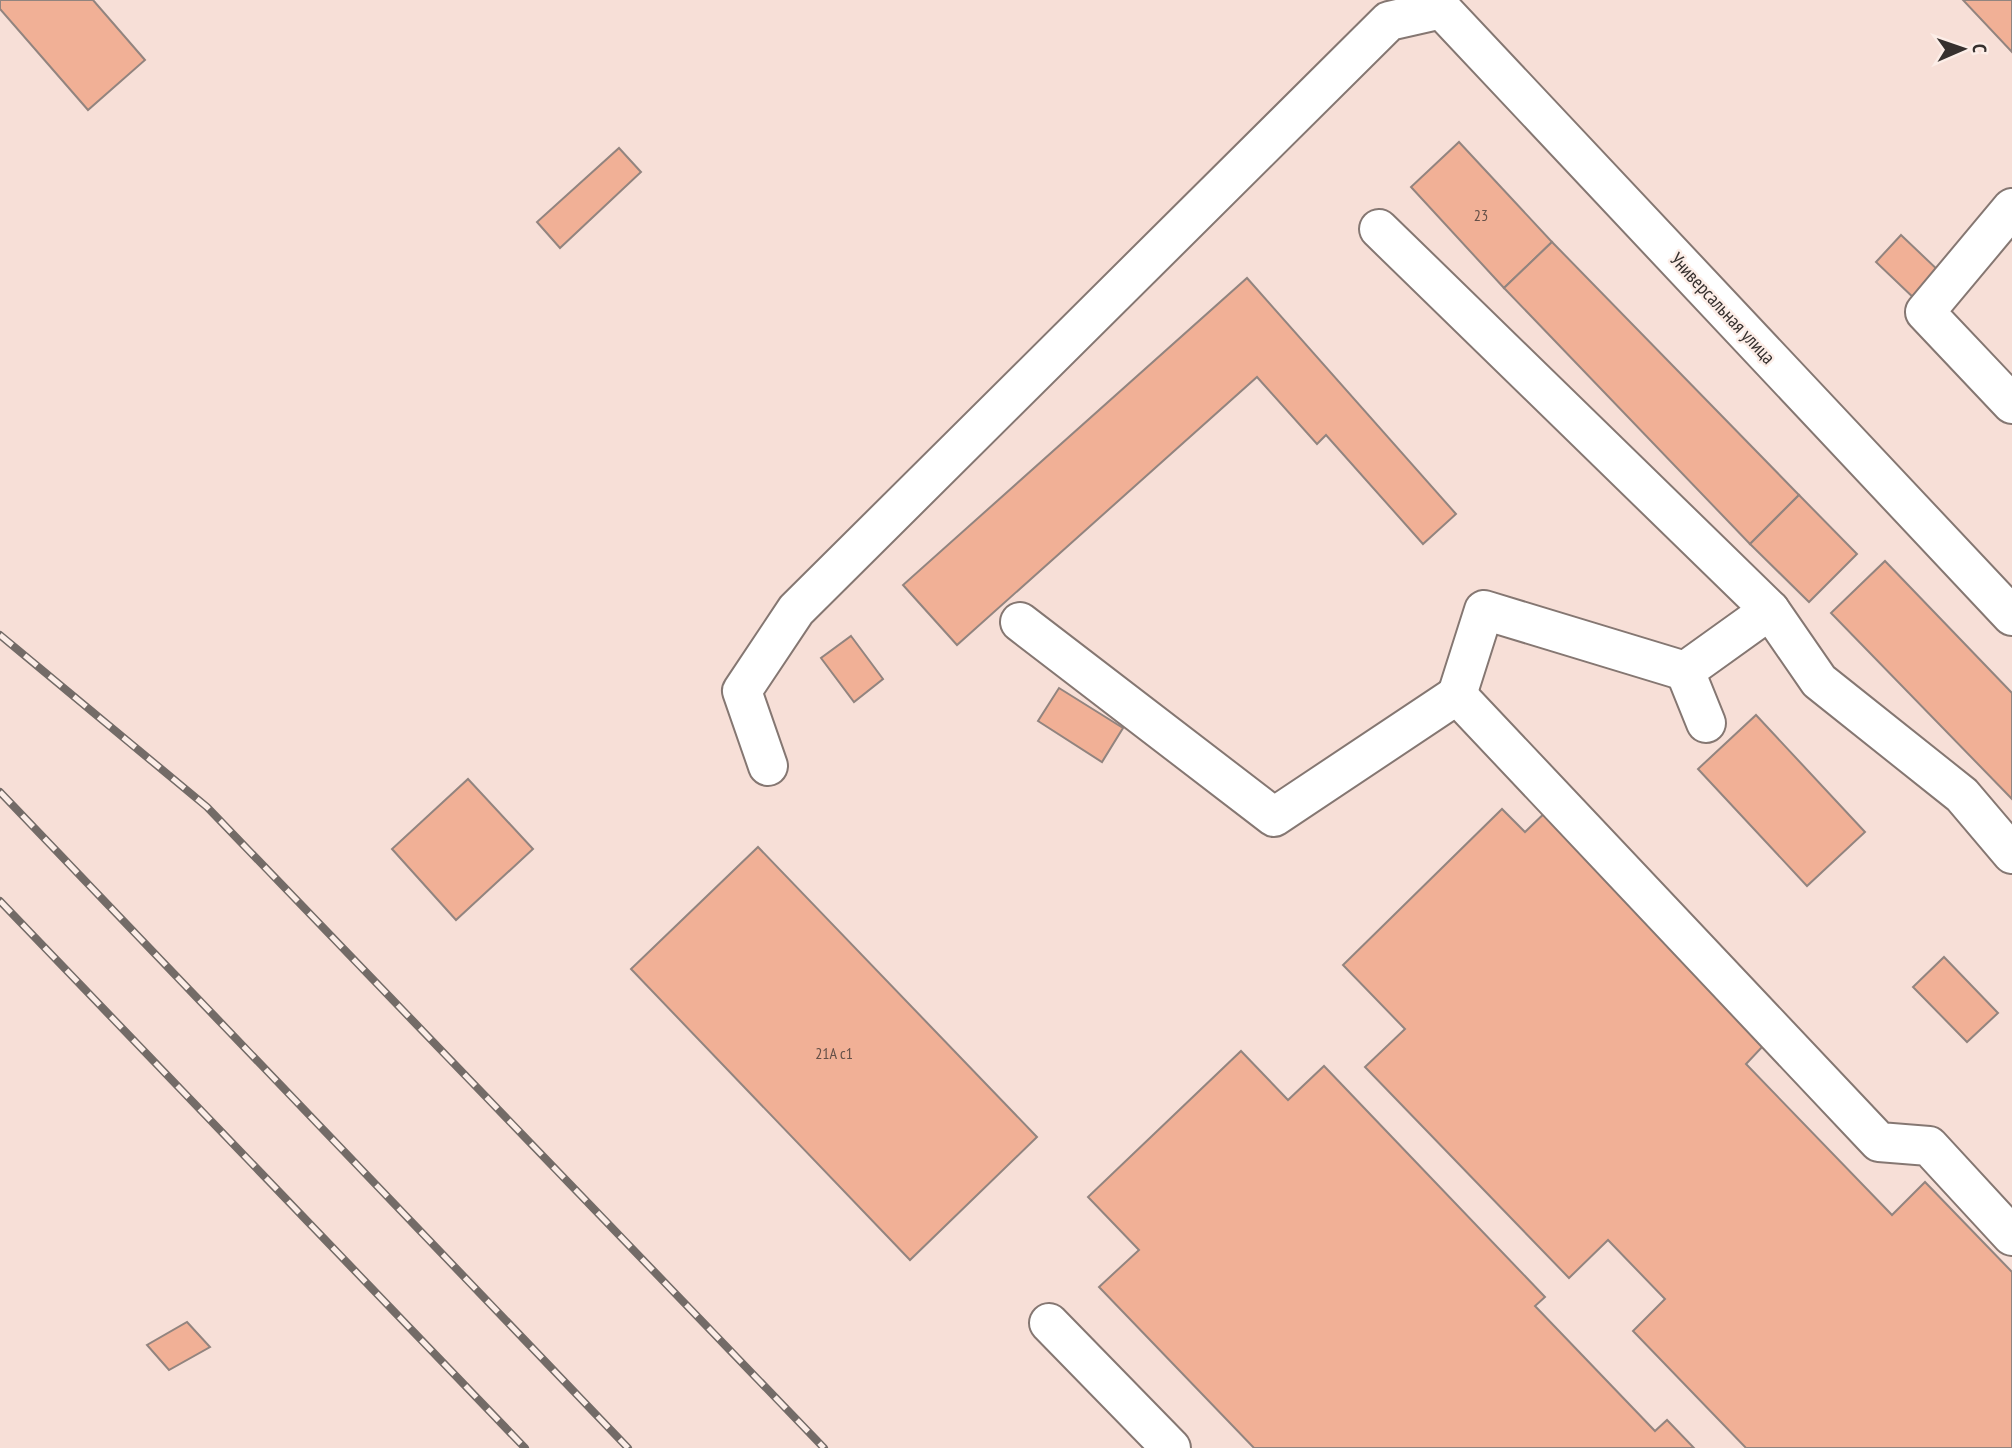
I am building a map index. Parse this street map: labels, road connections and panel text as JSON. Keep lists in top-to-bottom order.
{
  "streets": {
    "street": ["Универсальная улица"]
  },
  "house_numbers": ["23", "21А с1"],
  "north": "right"
}
